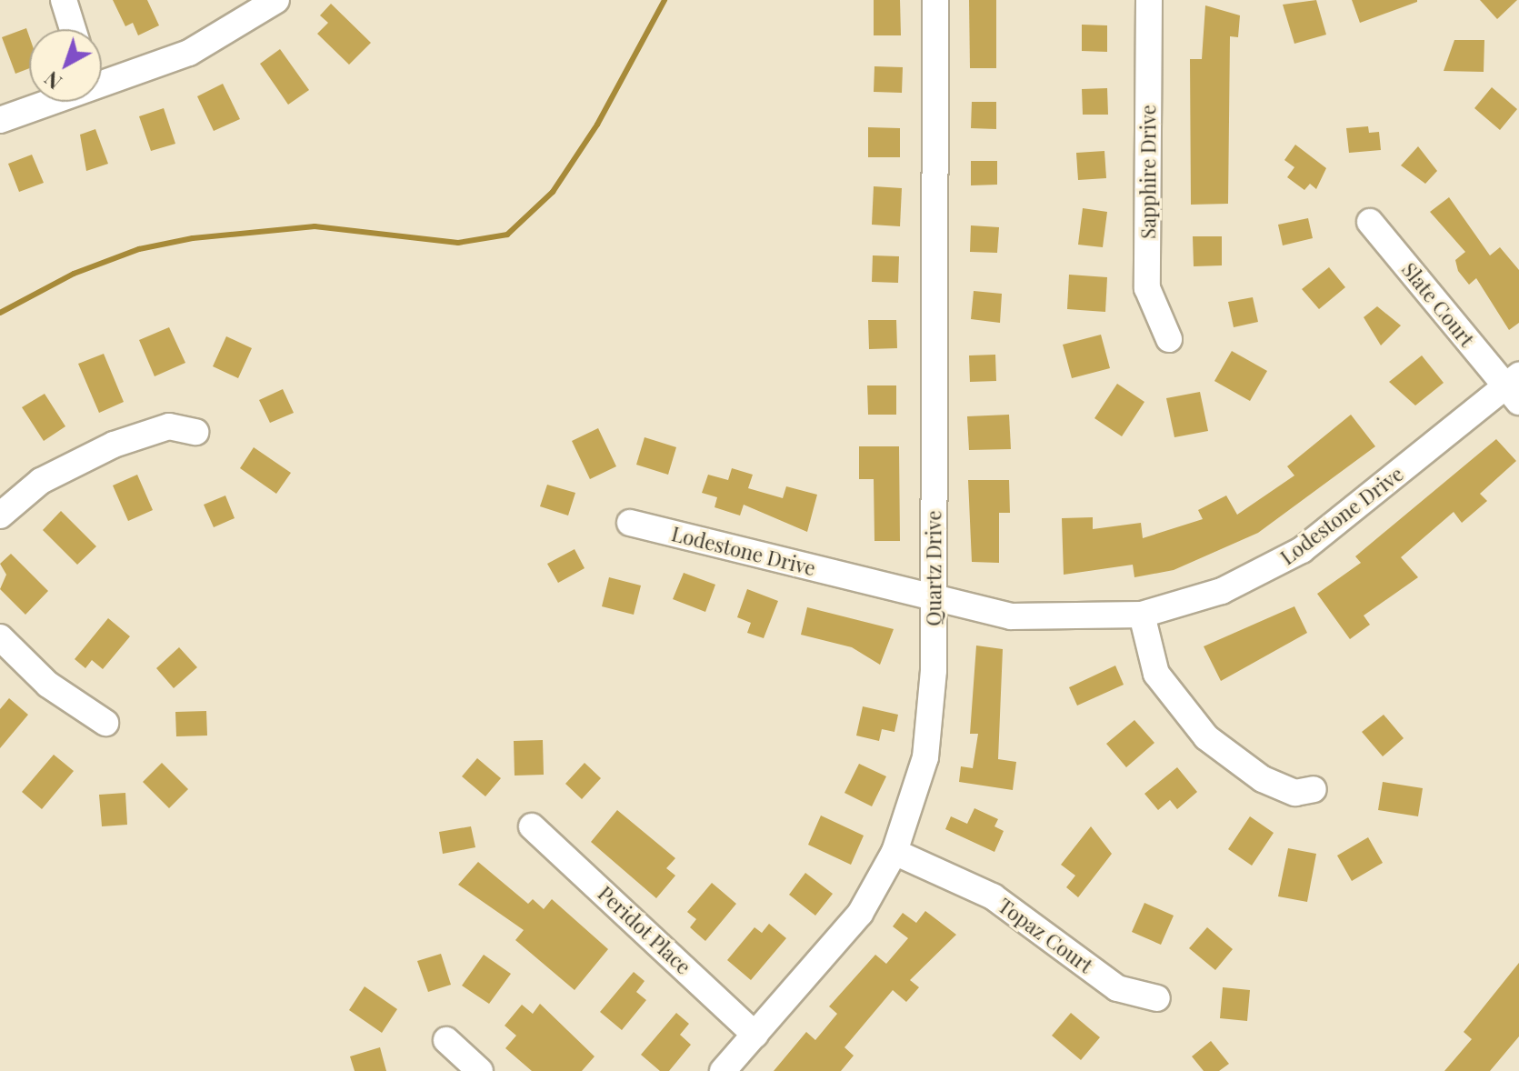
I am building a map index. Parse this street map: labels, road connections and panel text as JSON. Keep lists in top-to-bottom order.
{
  "streets": {
    "street": [
      "Sapphire Drive",
      "Slate Court",
      "Lodestone Drive",
      "Quartz Drive",
      "Peridot Place",
      "Topaz Court"
    ]
  },
  "crossings": [
    ["Slate Court", "Lodestone Drive"],
    ["Lodestone Drive", "Quartz Drive"],
    ["Quartz Drive", "Peridot Place"],
    ["Quartz Drive", "Topaz Court"]
  ],
  "north": "bottom left"
}
